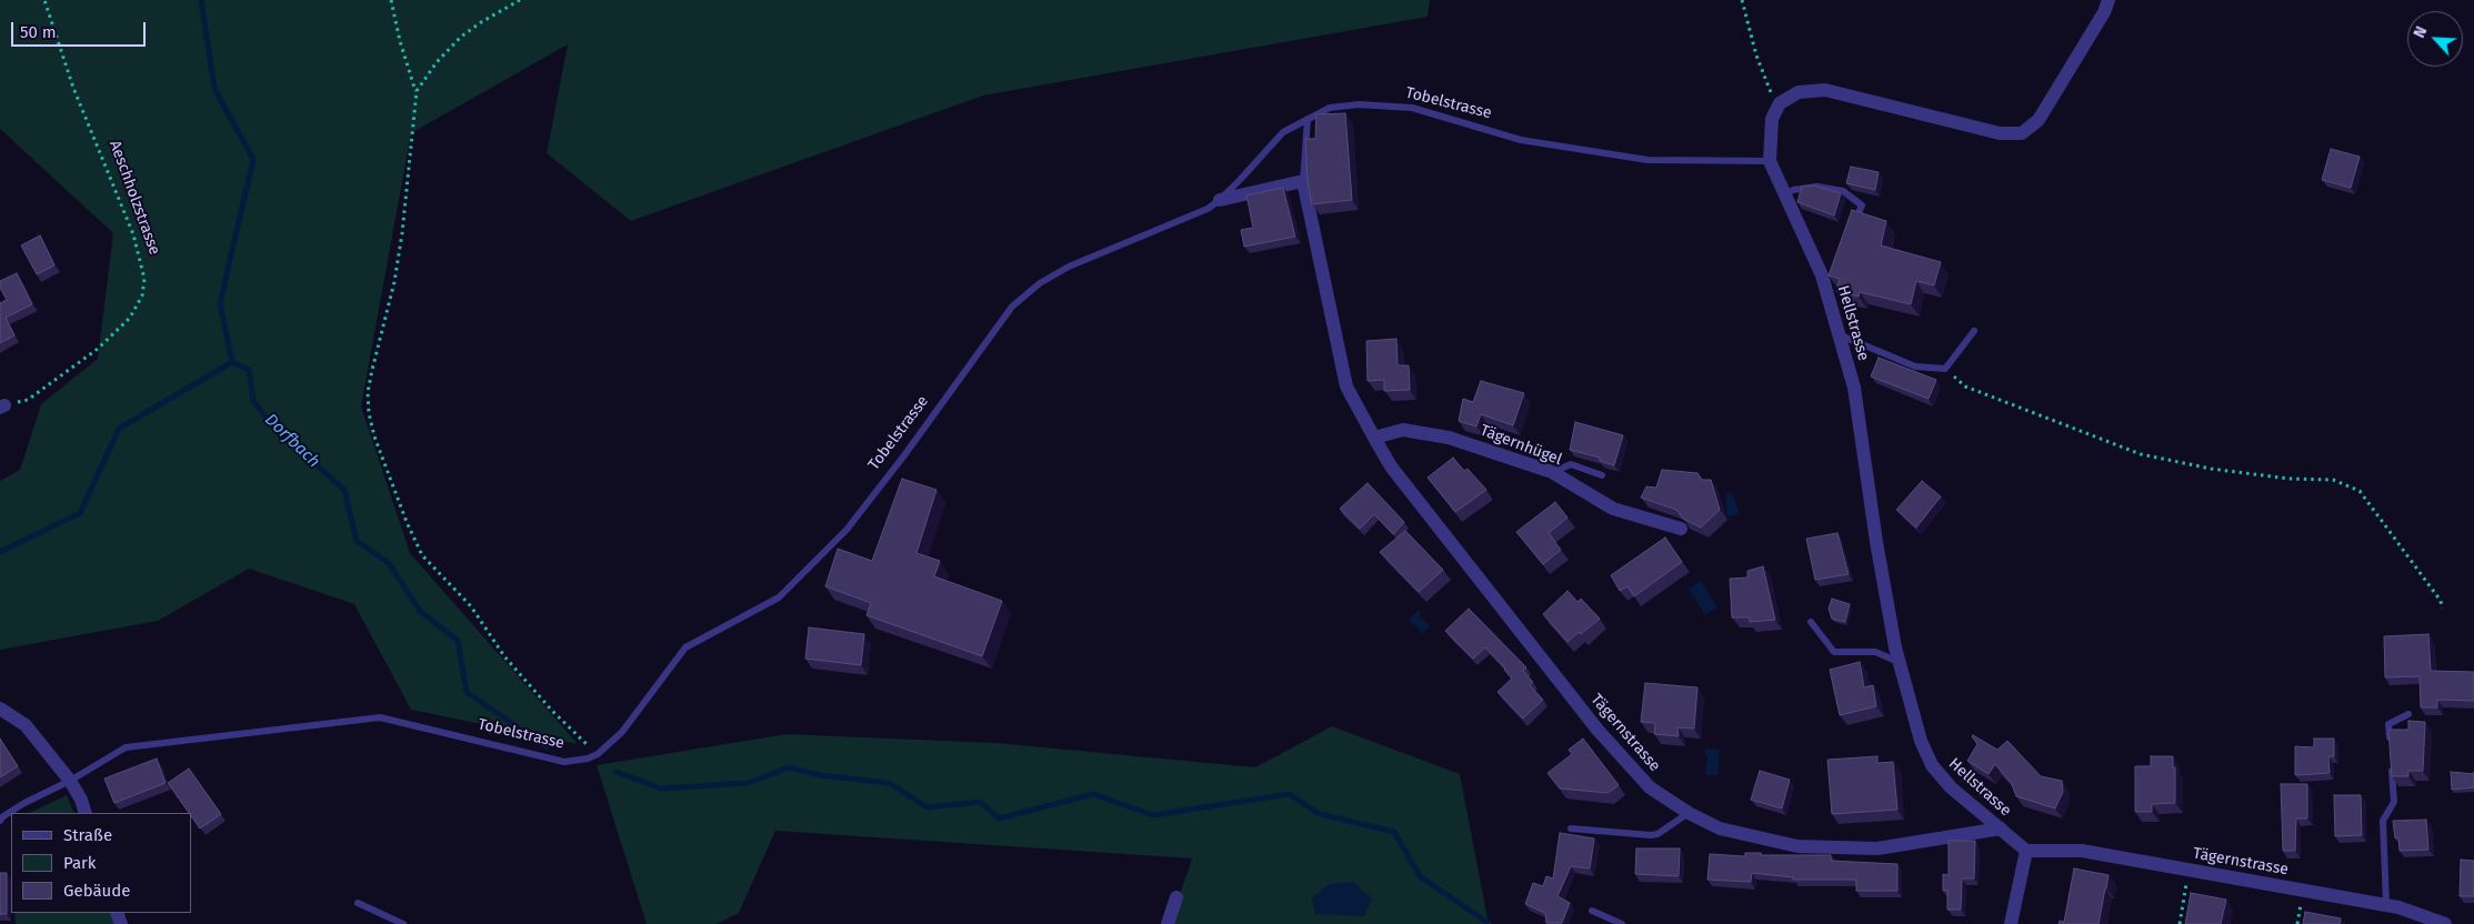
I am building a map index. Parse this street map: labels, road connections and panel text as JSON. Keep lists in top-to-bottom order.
{
  "streets": {
    "street": ["Hellstrasse", "Tägernhügel", "Tägernstrasse"],
    "lane": ["Tobelstrasse"],
    "path": ["Aeschholzstrasse"]
  },
  "crossings": [
    ["Tobelstrasse", "Hellstrasse"],
    ["Hellstrasse", "Tägernstrasse"],
    ["Tägernhügel", "Tägernstrasse"]
  ],
  "water": ["Dorfbach"],
  "legend": ["Straße", "Park", "Gebäude"],
  "scale_bar": "50 m",
  "north": "top left"
}
